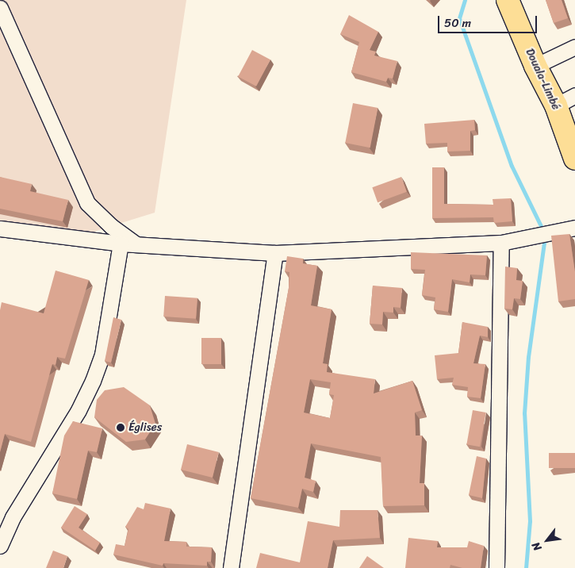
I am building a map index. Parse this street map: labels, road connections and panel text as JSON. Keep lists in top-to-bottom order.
{
  "streets": {
    "highway": ["Douala-Limbé"]
  },
  "places": ["Églises"],
  "scale_bar": "50 m",
  "north": "bottom left"
}
